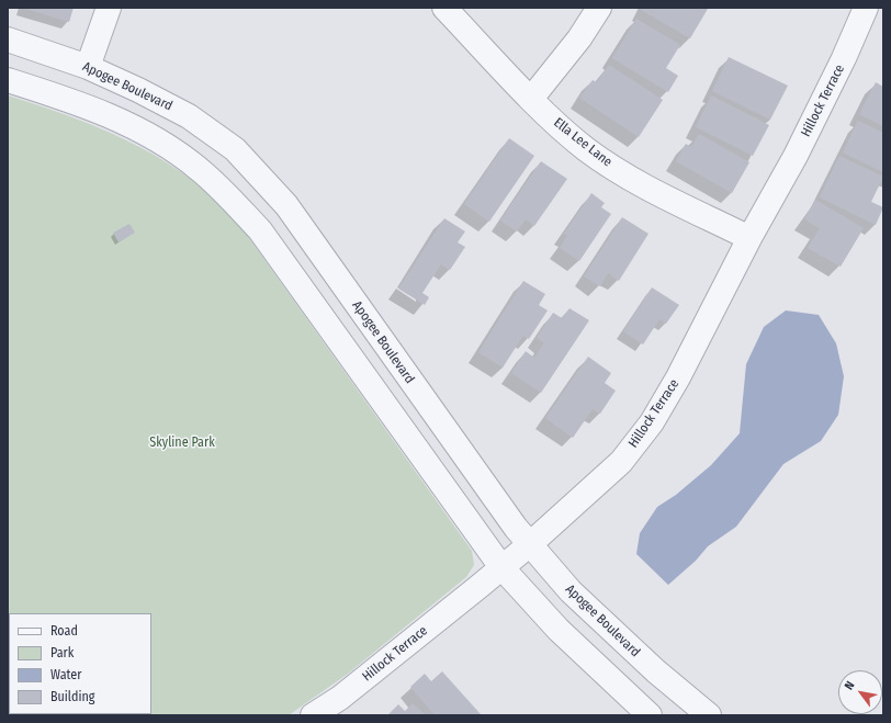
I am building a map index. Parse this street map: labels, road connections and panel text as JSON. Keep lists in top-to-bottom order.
{
  "streets": {
    "street": ["Apogee Boulevard", "Hillock Terrace", "Ella Lee Lane"]
  },
  "crossings": [
    ["Apogee Boulevard", "Hillock Terrace"],
    ["Hillock Terrace", "Ella Lee Lane"]
  ],
  "parks": ["Skyline Park"],
  "legend": [
    "Road",
    "Park",
    "Water",
    "Building"
  ],
  "north": "top left"
}
